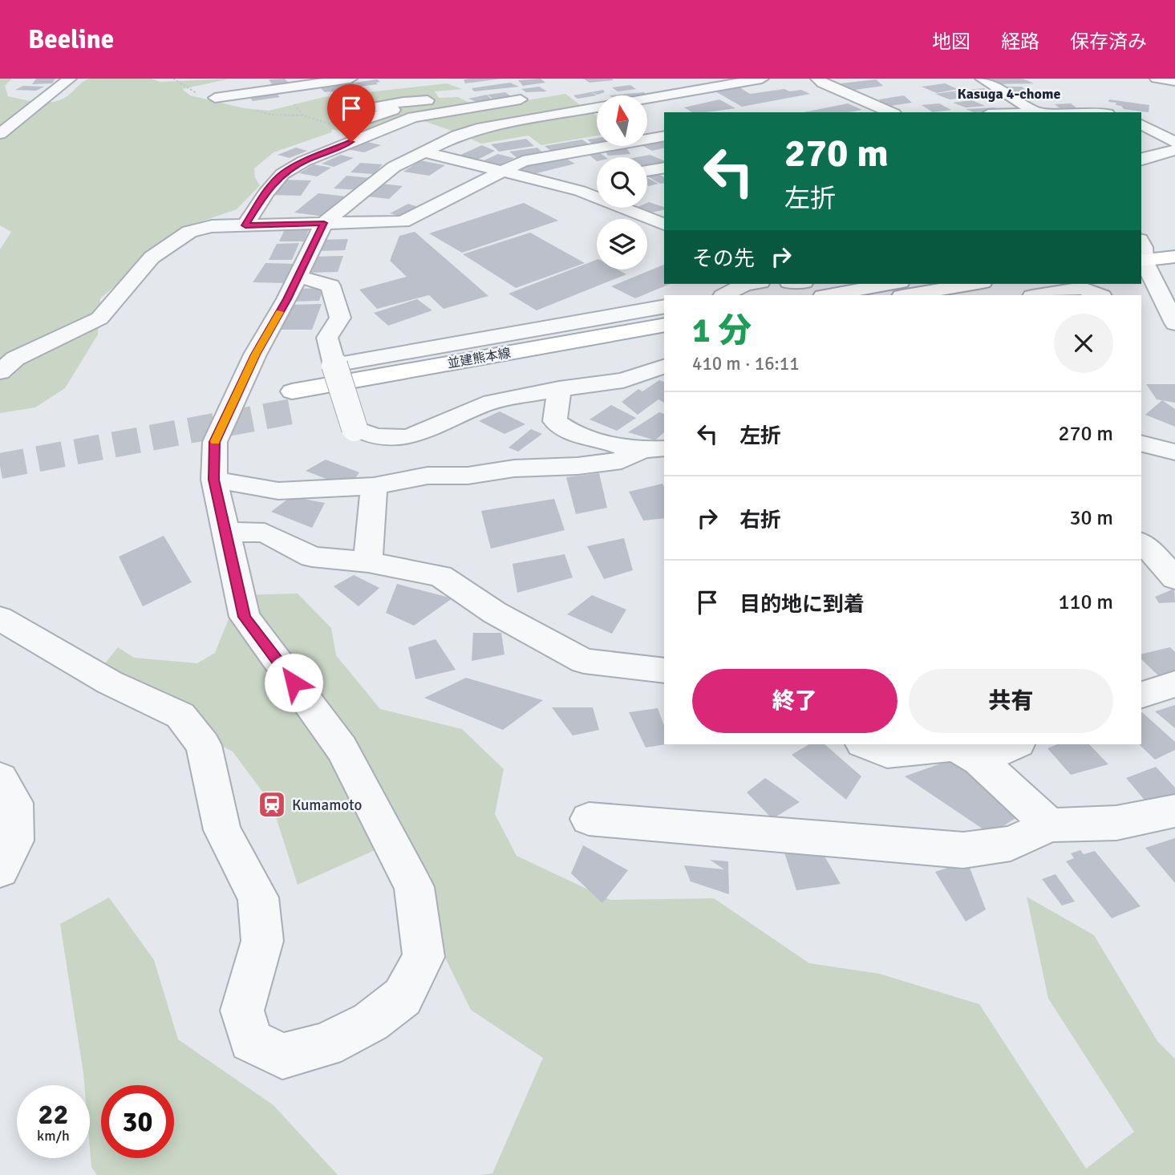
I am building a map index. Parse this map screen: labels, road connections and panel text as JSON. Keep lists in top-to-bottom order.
{
  "streets": {
    "main road": ["並建熊本線"]
  },
  "districts": ["Kasuga 4-chome"],
  "places": {
    "station": ["Kumamoto"]
  },
  "north": "top",
  "page": {
    "header": "Beeline",
    "nav": ["地図", "経路", "保存済み"],
    "turn": ["270 m", "左折"],
    "then": "その先",
    "heading": ["1 分", "410 m · 16:11"],
    "list": [
      {
        "name": "左折",
        "value": "270 m"
      },
      {
        "name": "右折",
        "value": "30 m"
      },
      {
        "name": "目的地に到着",
        "value": "110 m"
      }
    ],
    "buttons": ["終了", "共有"],
    "speed": "22 km/h",
    "limit": "30"
  }
}
